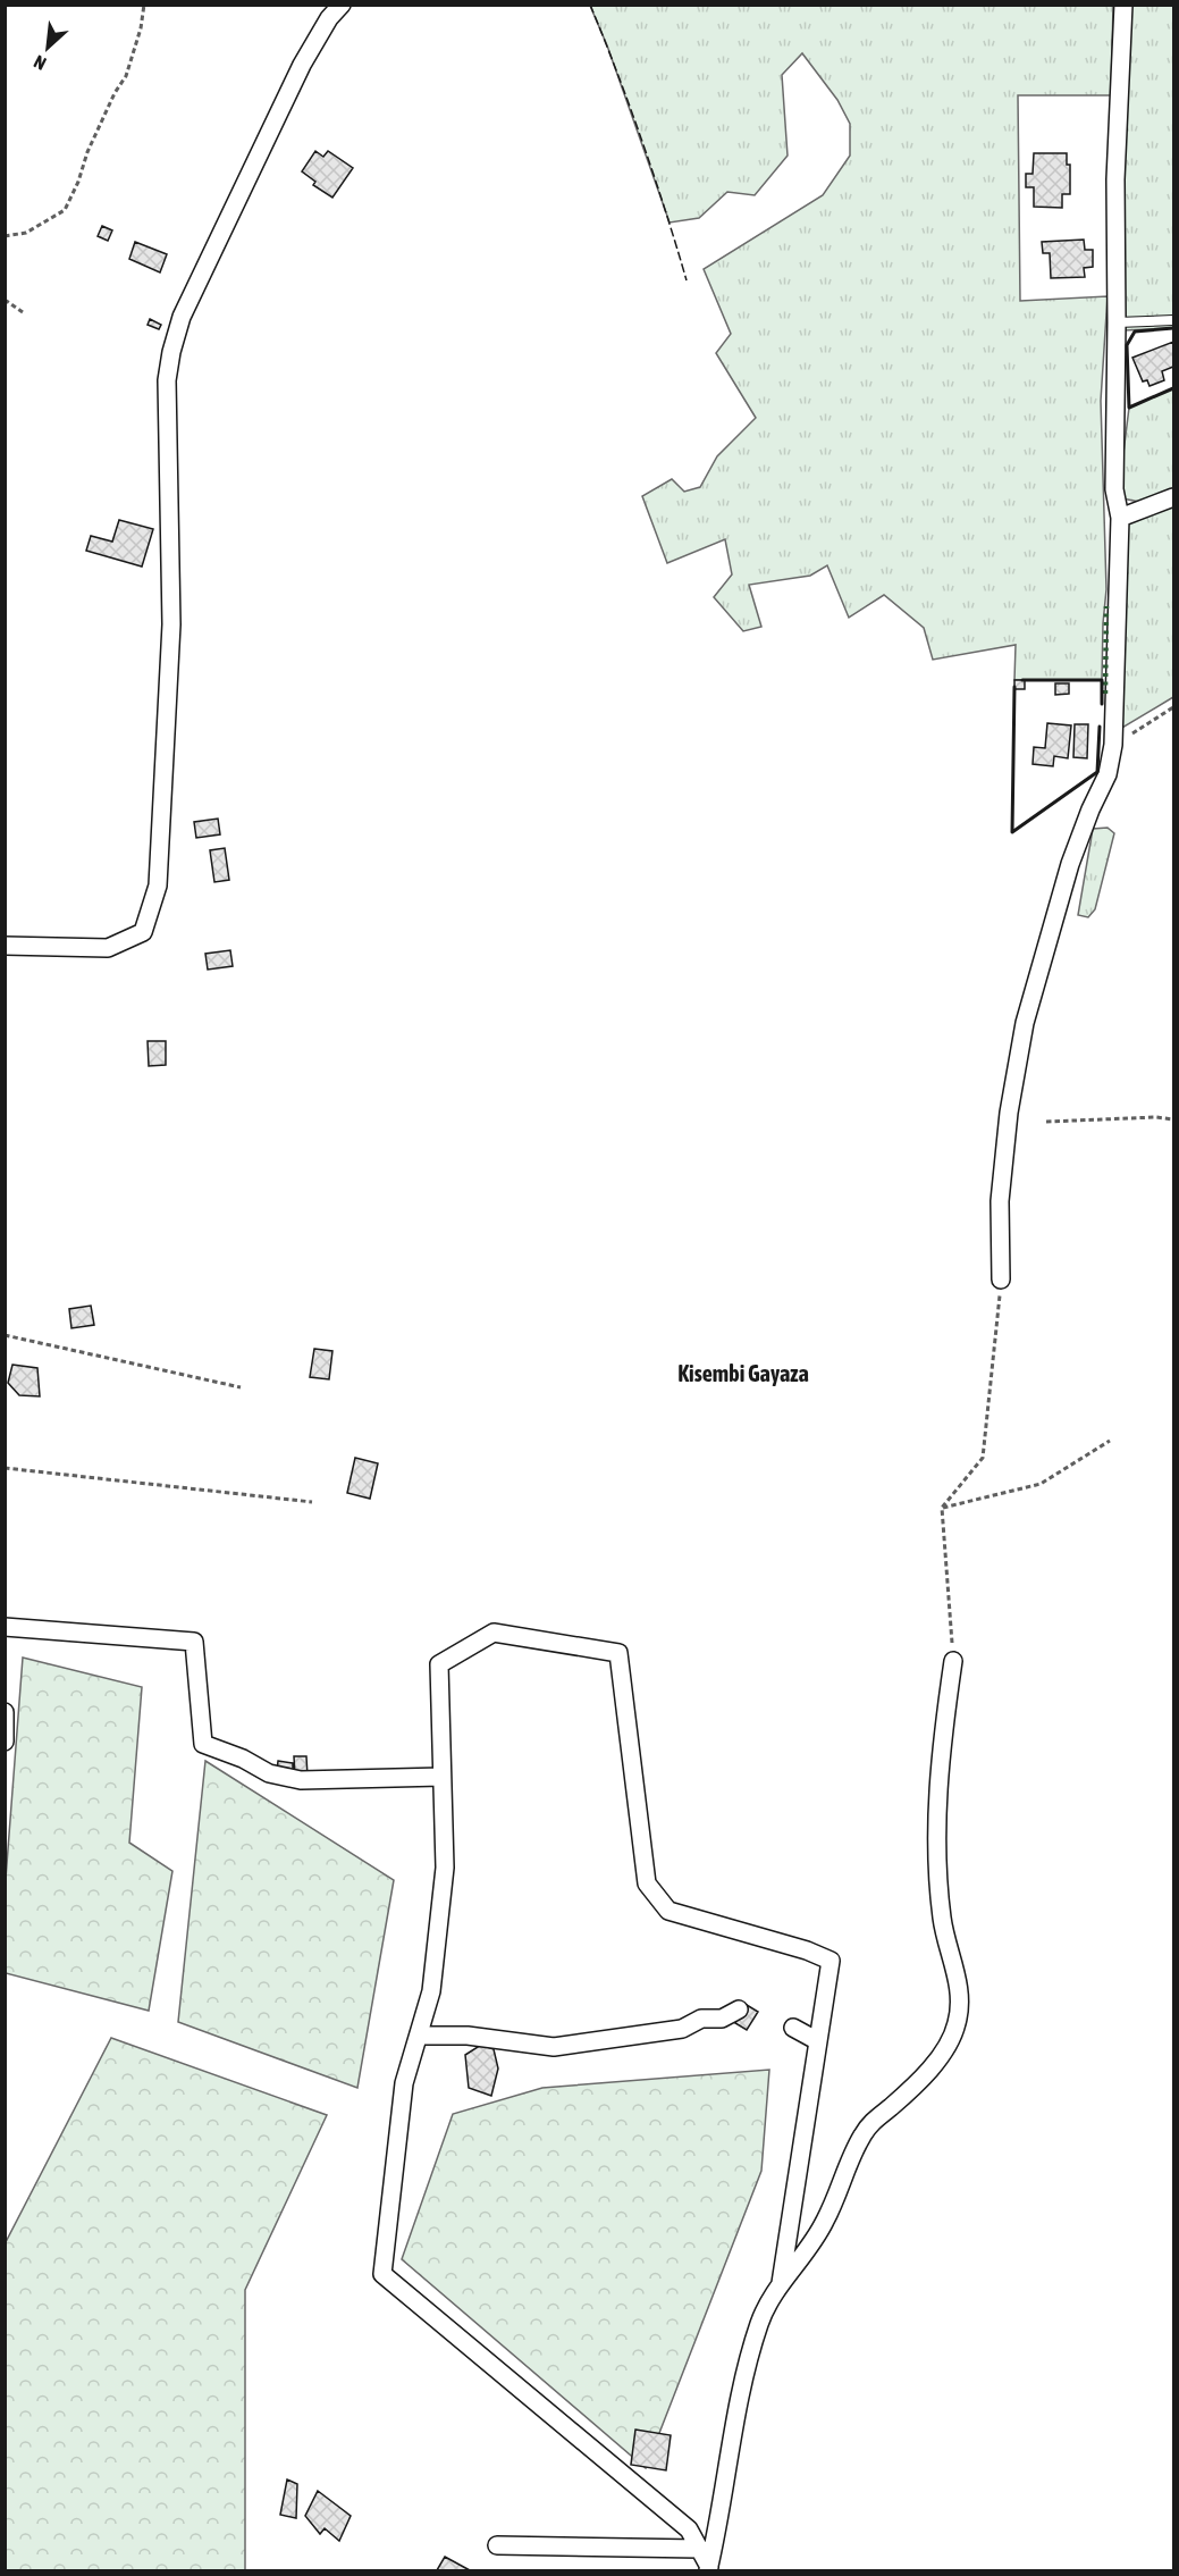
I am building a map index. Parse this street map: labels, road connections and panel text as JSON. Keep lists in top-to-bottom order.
{
  "districts": ["Kisembi Gayaza"],
  "north": "bottom left"
}
